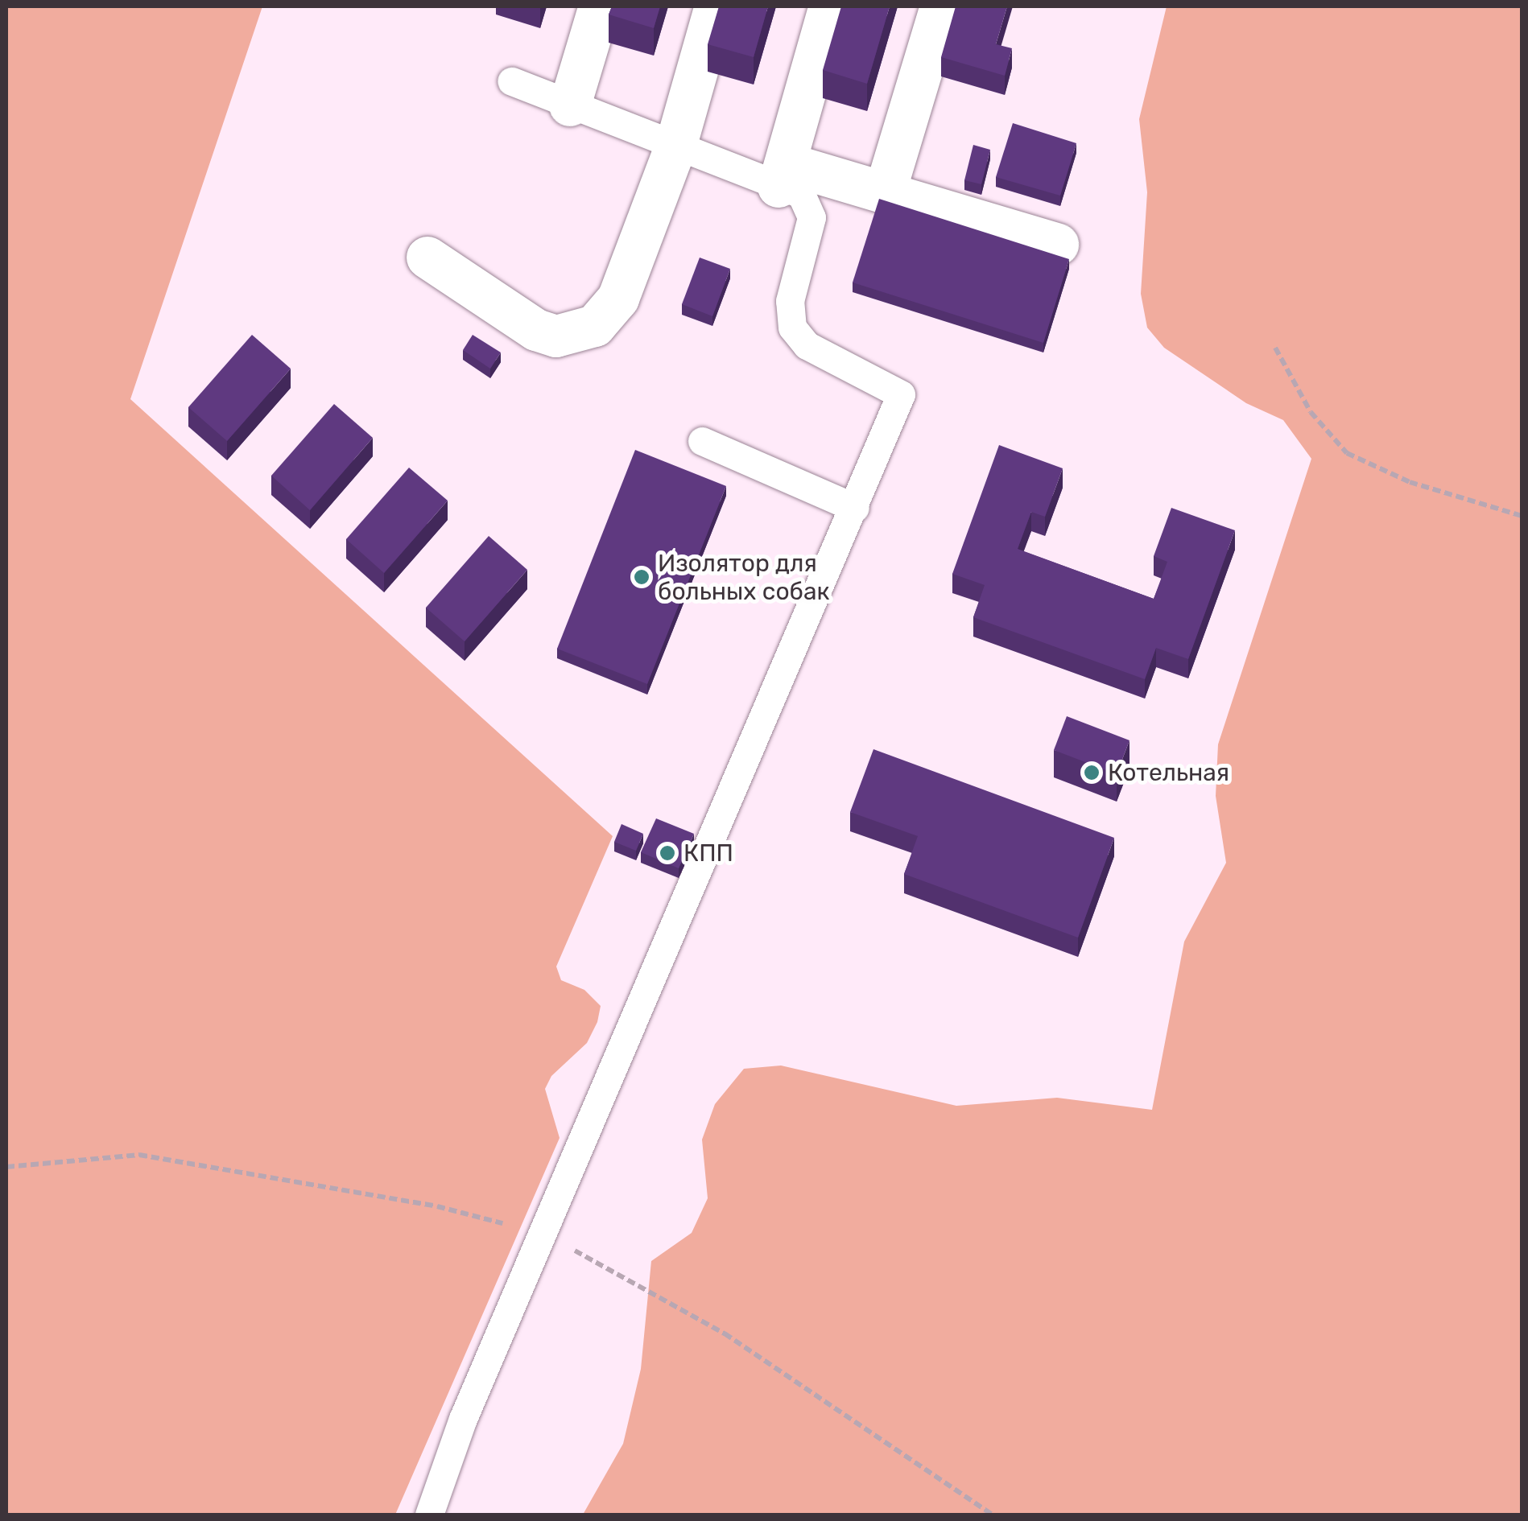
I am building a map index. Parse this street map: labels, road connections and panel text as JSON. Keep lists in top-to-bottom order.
{
  "places": ["Изолятор для больных собак", "Котельная", "КПП"]
}
